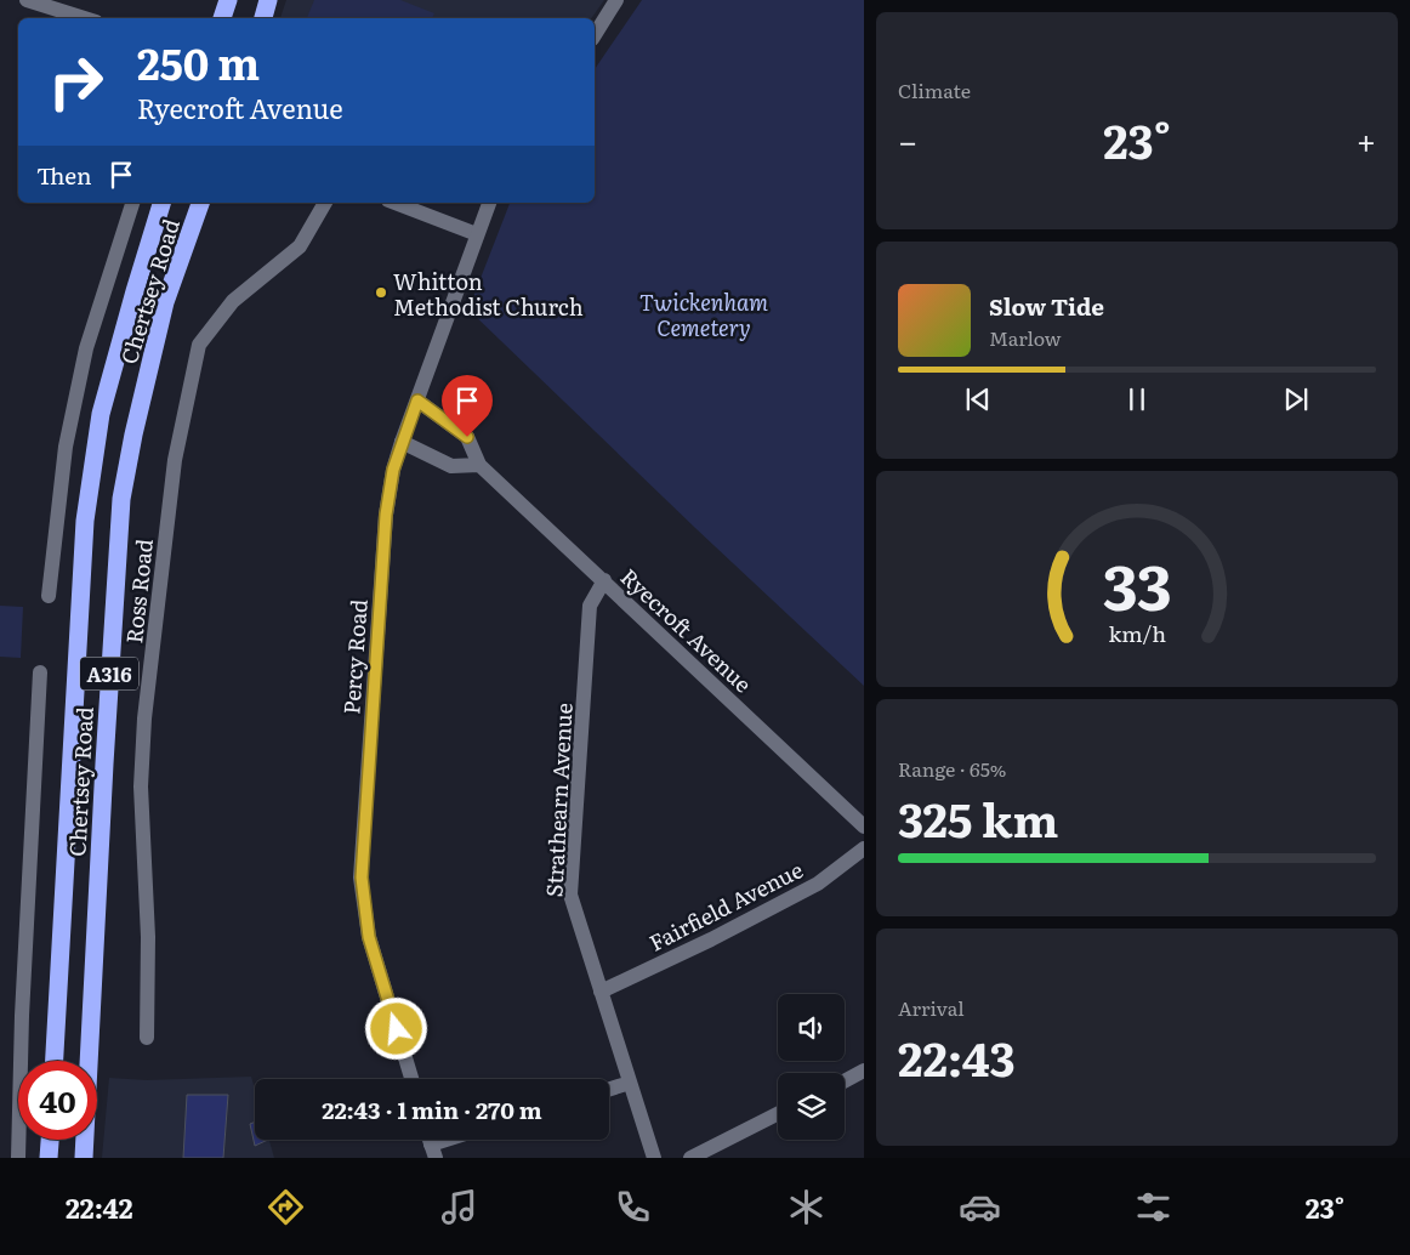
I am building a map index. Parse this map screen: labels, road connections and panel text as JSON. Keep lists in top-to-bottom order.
{
  "streets": {
    "highway": ["Chertsey Road", "A316"],
    "street": [
      "Ross Road",
      "Ryecroft Avenue",
      "Percy Road",
      "Strathearn Avenue",
      "Fairfield Avenue"
    ]
  },
  "crossings": [
    ["Ryecroft Avenue", "Percy Road"],
    ["Ryecroft Avenue", "Strathearn Avenue"],
    ["Strathearn Avenue", "Fairfield Avenue"]
  ],
  "parks": ["Twickenham Cemetery"],
  "places": ["Whitton Methodist Church"],
  "page": {
    "tile": [
      "Climate",
      ["Range · 65%", "325 km"],
      ["Arrival", "22:43"]
    ],
    "turn": ["250 m", "Ryecroft Avenue"],
    "heat": ["−", "23°", "+"],
    "then": "Then",
    "song": ["Slow Tide", "Marlow"],
    "limit": "40",
    "trip": "22:43 · 1 min · 270 m",
    "tabs": ["22:42", "23°"],
    "gauge": ["33", "km/h"]
  }
}
